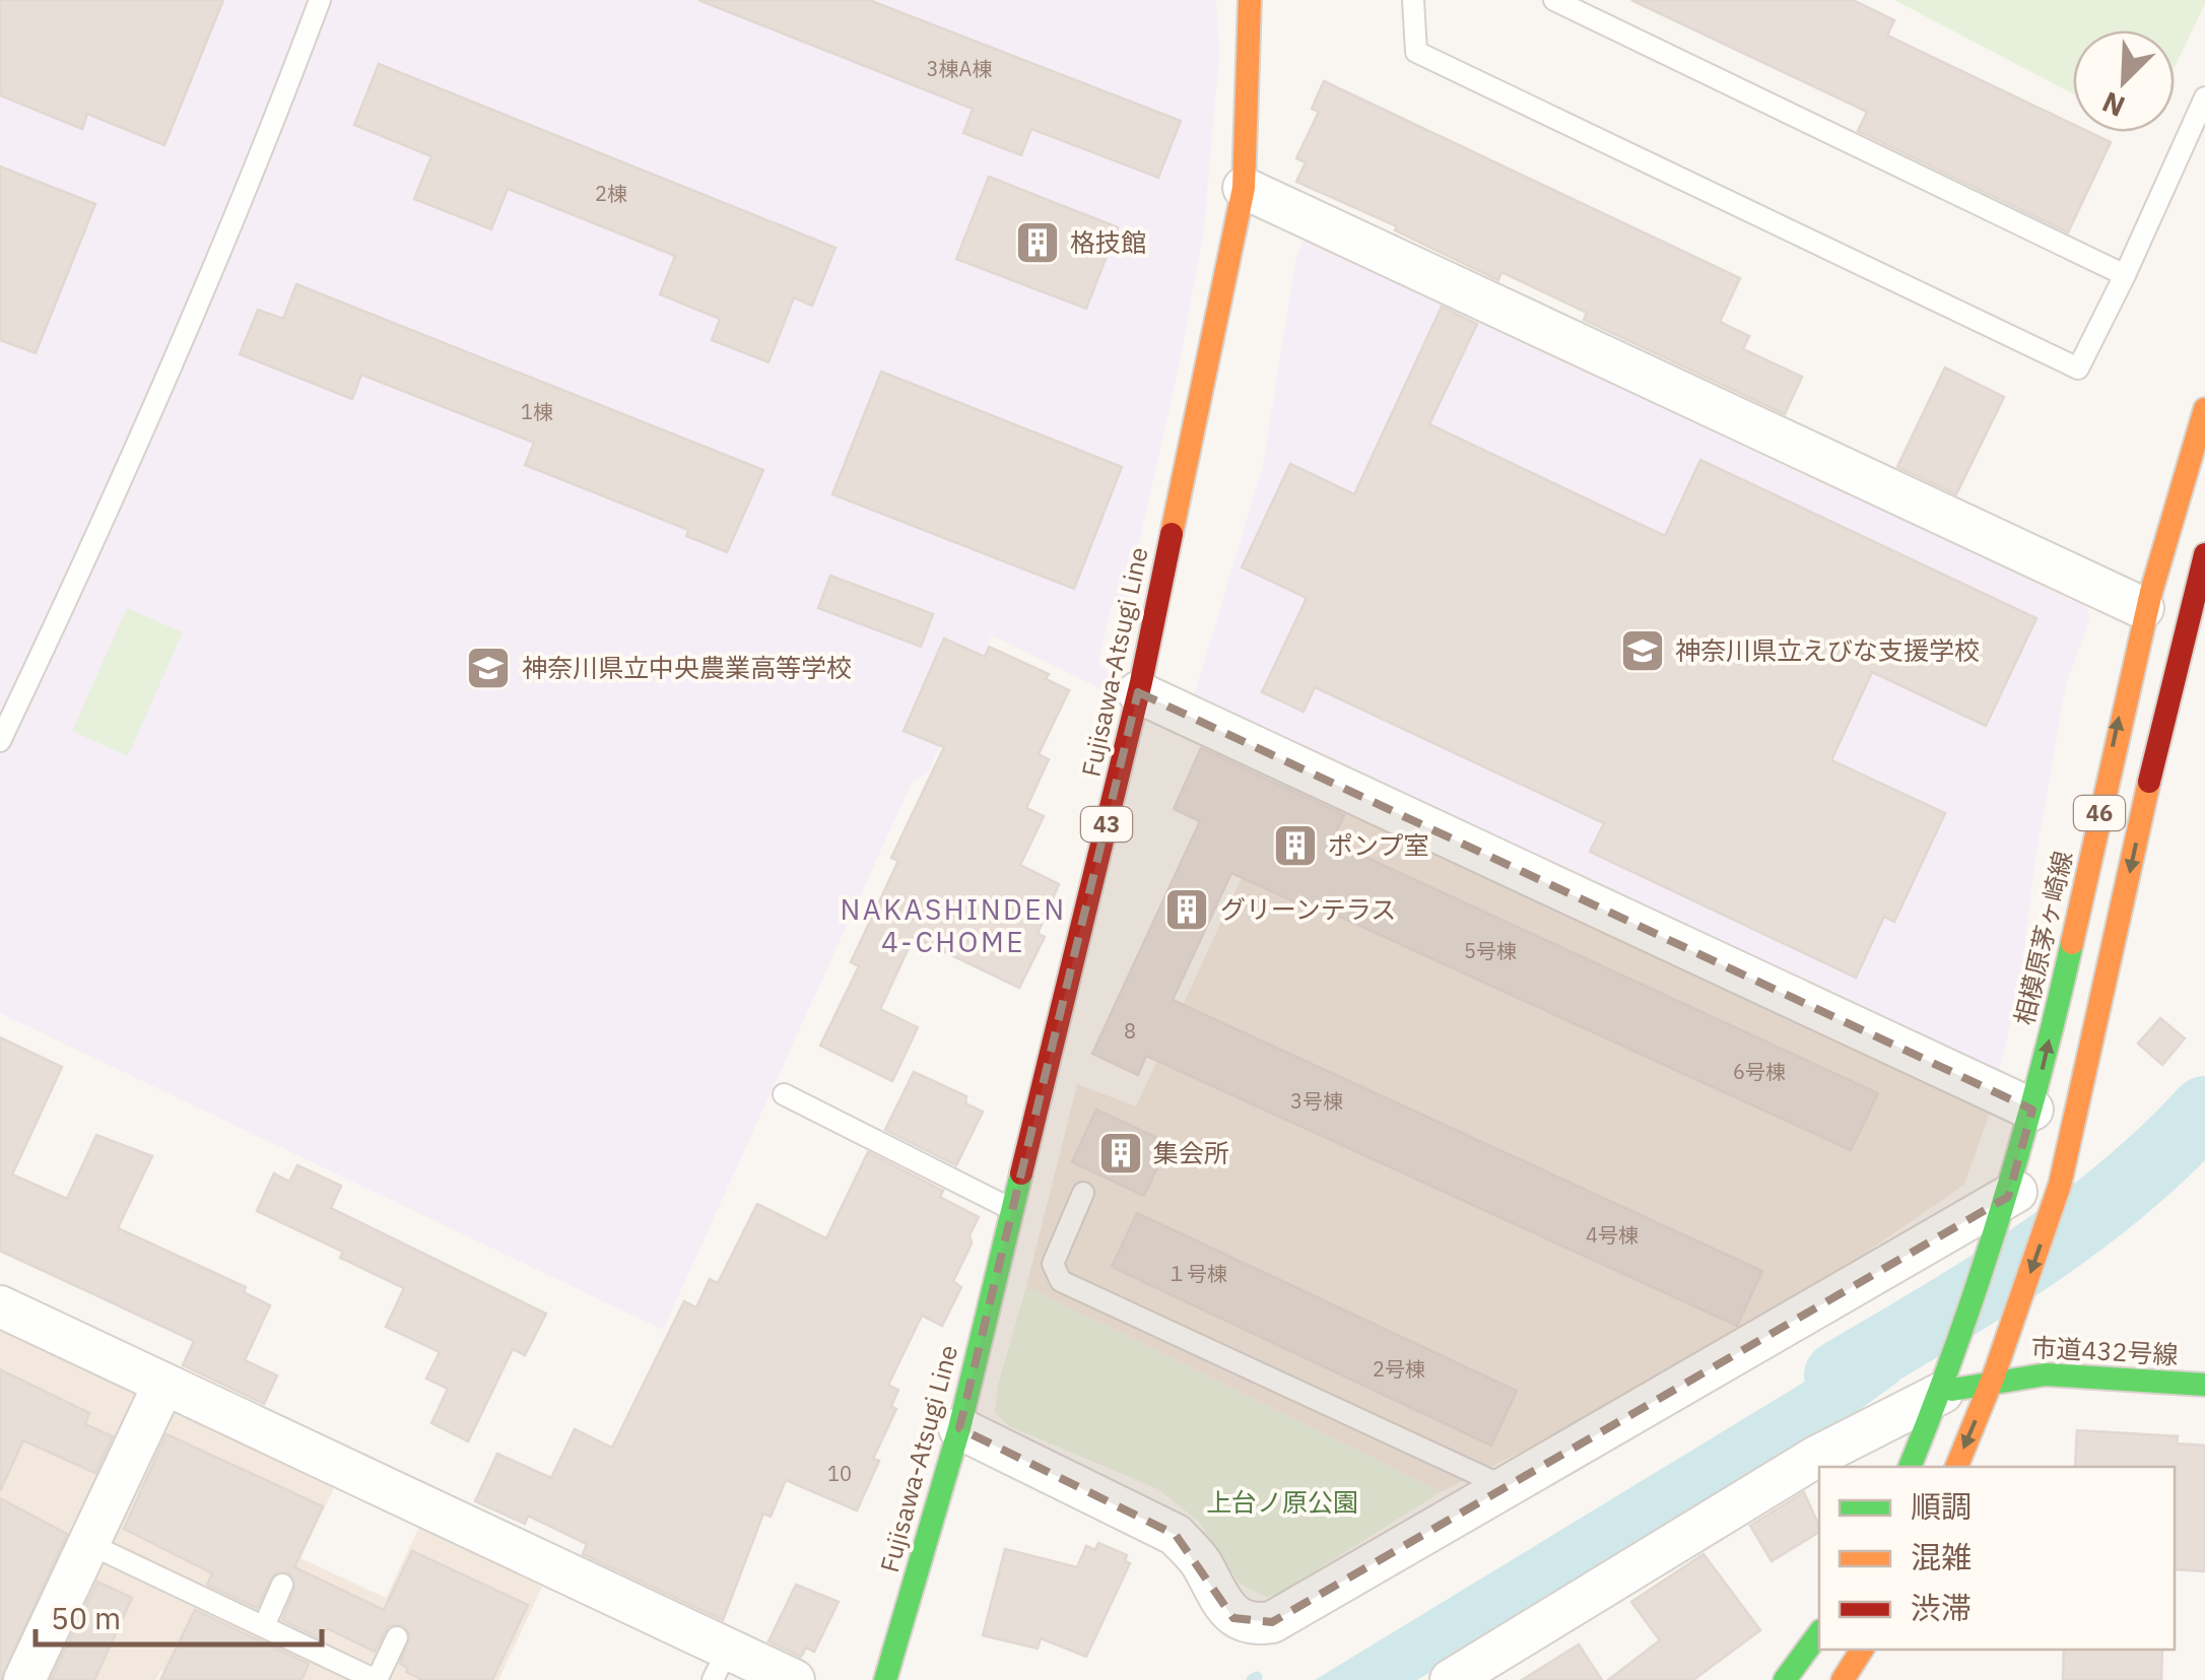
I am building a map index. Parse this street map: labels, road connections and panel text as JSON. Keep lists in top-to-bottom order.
{
  "streets": {
    "main road": [
      "Fujisawa-Atsugi Line",
      "46",
      "43",
      "相模原茅ヶ崎線",
      "市道432号線"
    ]
  },
  "crossings": [
    ["46", "相模原茅ヶ崎線"],
    ["46", "市道432号線"],
    ["相模原茅ヶ崎線", "市道432号線"]
  ],
  "districts": ["NAKASHINDEN 4-CHOME"],
  "parks": ["上台ノ原公園"],
  "places": {
    "building": [
      "格技館",
      "ポンプ室",
      "グリーンテラス",
      "集会所"
    ],
    "school or university": ["神奈川県立えびな支援学校", "神奈川県立中央農業高等学校"]
  },
  "house_numbers": [
    "3棟A棟",
    "2棟",
    "1棟",
    "5号棟",
    "8",
    "6号棟",
    "3号棟",
    "4号棟",
    "１号棟",
    "2号棟",
    "10"
  ],
  "legend": ["順調", "混雑", "渋滞"],
  "scale_bar": "50 m",
  "north": "bottom left"
}
